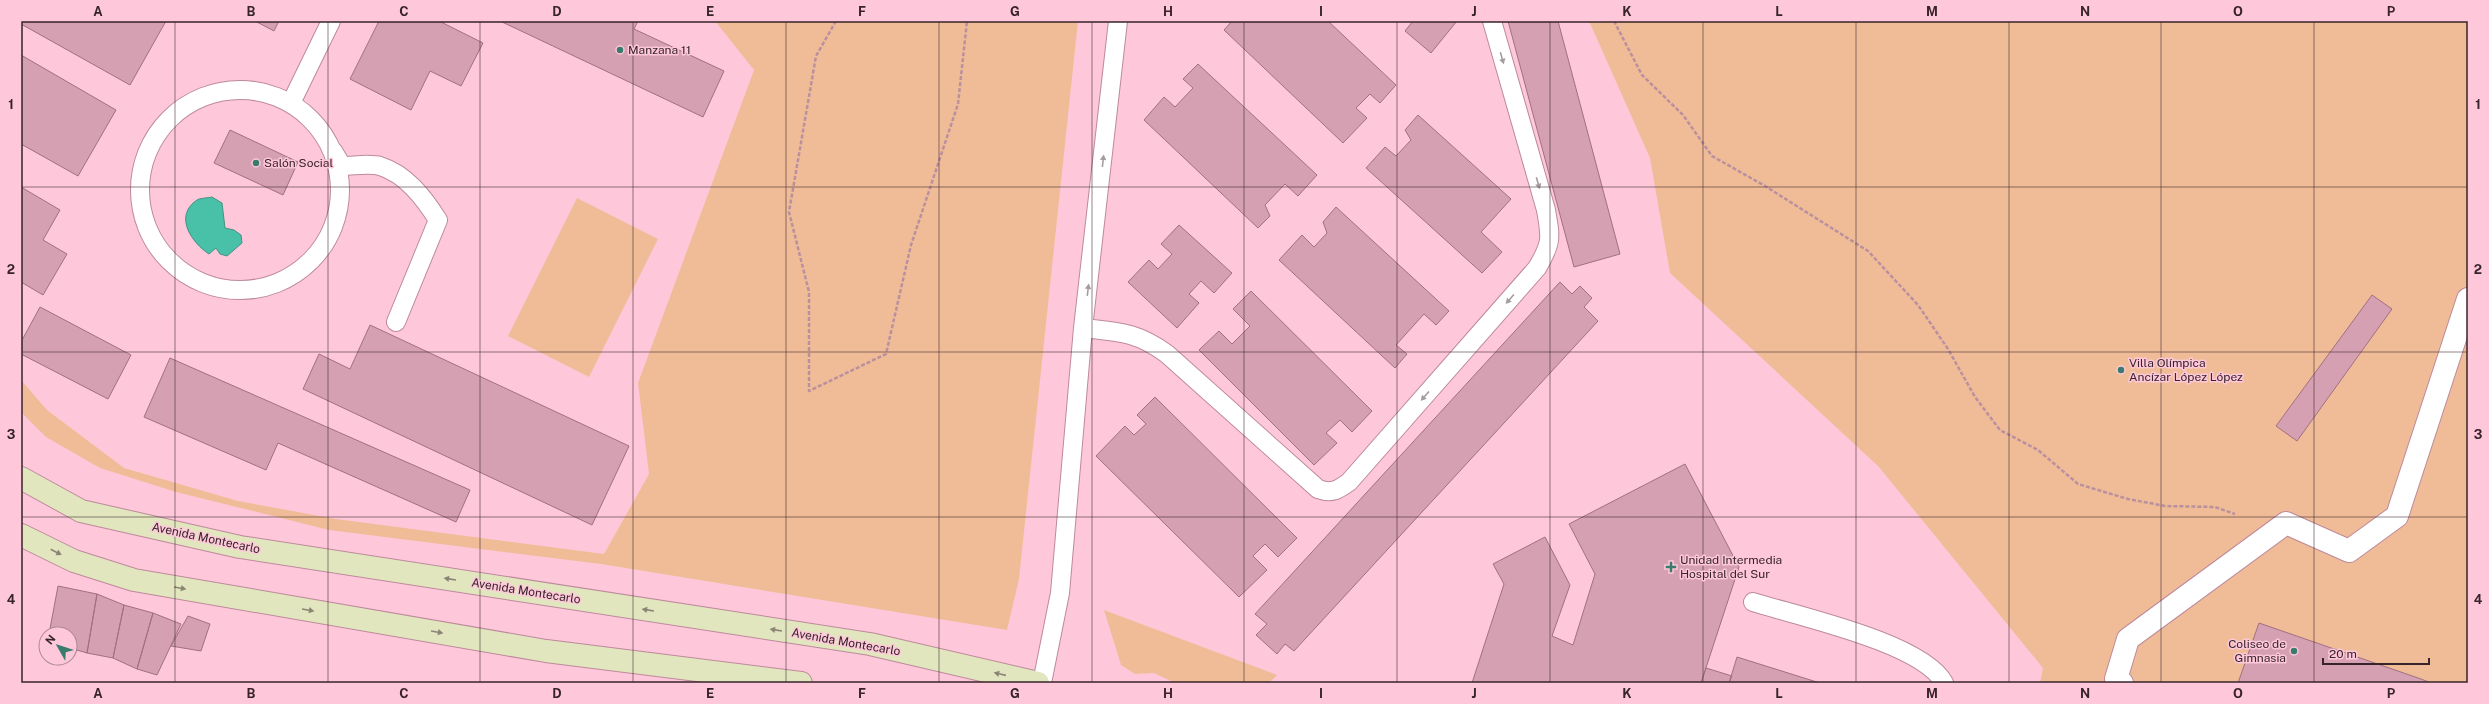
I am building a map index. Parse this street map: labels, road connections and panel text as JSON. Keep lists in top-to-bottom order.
{
  "streets": {
    "main road": ["Avenida Montecarlo"]
  },
  "places": {
    "other": [
      "Manzana 11",
      "Salón Social",
      "Villa Olímpica Ancízar López López",
      "Coliseo de Gimnasia"
    ],
    "health": ["Unidad Intermedia Hospital del Sur"]
  },
  "scale_bar": "20 m",
  "north": "top left",
  "grid": {
    "columns": [
      "A",
      "B",
      "C",
      "D",
      "E",
      "F",
      "G",
      "H",
      "I",
      "J",
      "K",
      "L",
      "M",
      "N",
      "O",
      "P"
    ],
    "rows": [
      "1",
      "2",
      "3",
      "4"
    ]
  }
}
